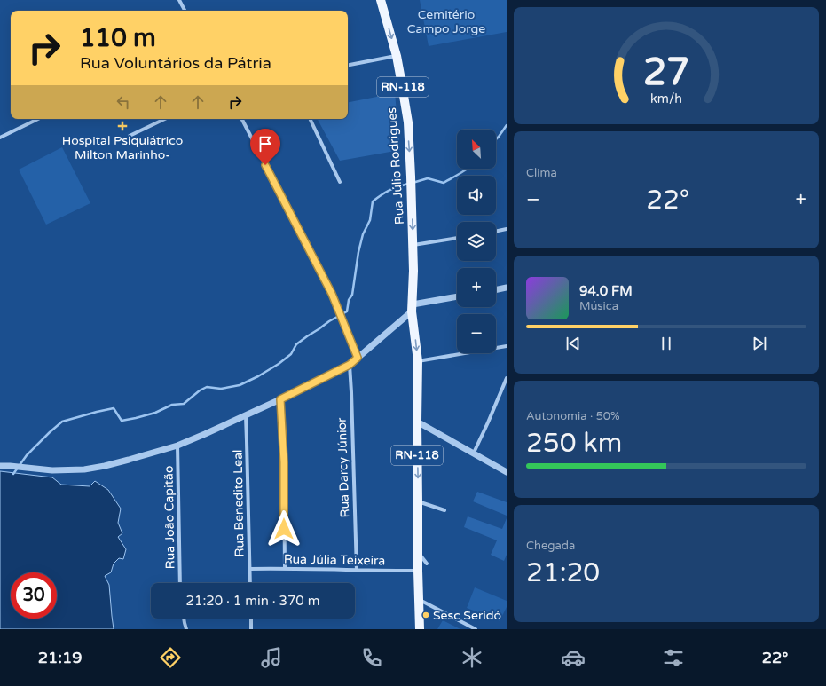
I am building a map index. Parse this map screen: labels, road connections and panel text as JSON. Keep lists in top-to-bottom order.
{
  "streets": {
    "main road": ["RN-118", "Rua Júlio Rodrigues"],
    "street": [
      "Rua Darcy Júnior",
      "Rua Benedito Leal",
      "Rua João Capitão",
      "Rua Júlia Teixeira"
    ]
  },
  "crossings": [
    ["RN-118", "Rua Júlio Rodrigues"],
    ["RN-118", "Rua Júlia Teixeira"],
    ["Rua Darcy Júnior", "Rua Júlia Teixeira"],
    ["Rua Benedito Leal", "Rua Júlia Teixeira"]
  ],
  "one_way": ["Rua Júlio Rodrigues"],
  "parks": ["Cemitério Campo Jorge"],
  "places": {
    "health": ["Hospital Psiquiátrico Milton Marinho-"],
    "other": ["Sesc Seridó"]
  },
  "north": "top left",
  "page": {
    "turn": ["110 m", "Rua Voluntários da Pátria"],
    "map_buttons": ["+", "−"],
    "tile": [
      "Clima",
      ["Autonomia · 50%", "250 km"],
      ["Chegada", "21:20"]
    ],
    "heat": ["−", "22°", "+"],
    "song": ["94.0 FM", "Música"],
    "limit": "30",
    "trip": "21:20 · 1 min · 370 m",
    "tabs": ["21:19", "22°"],
    "gauge": ["27", "km/h"]
  }
}
